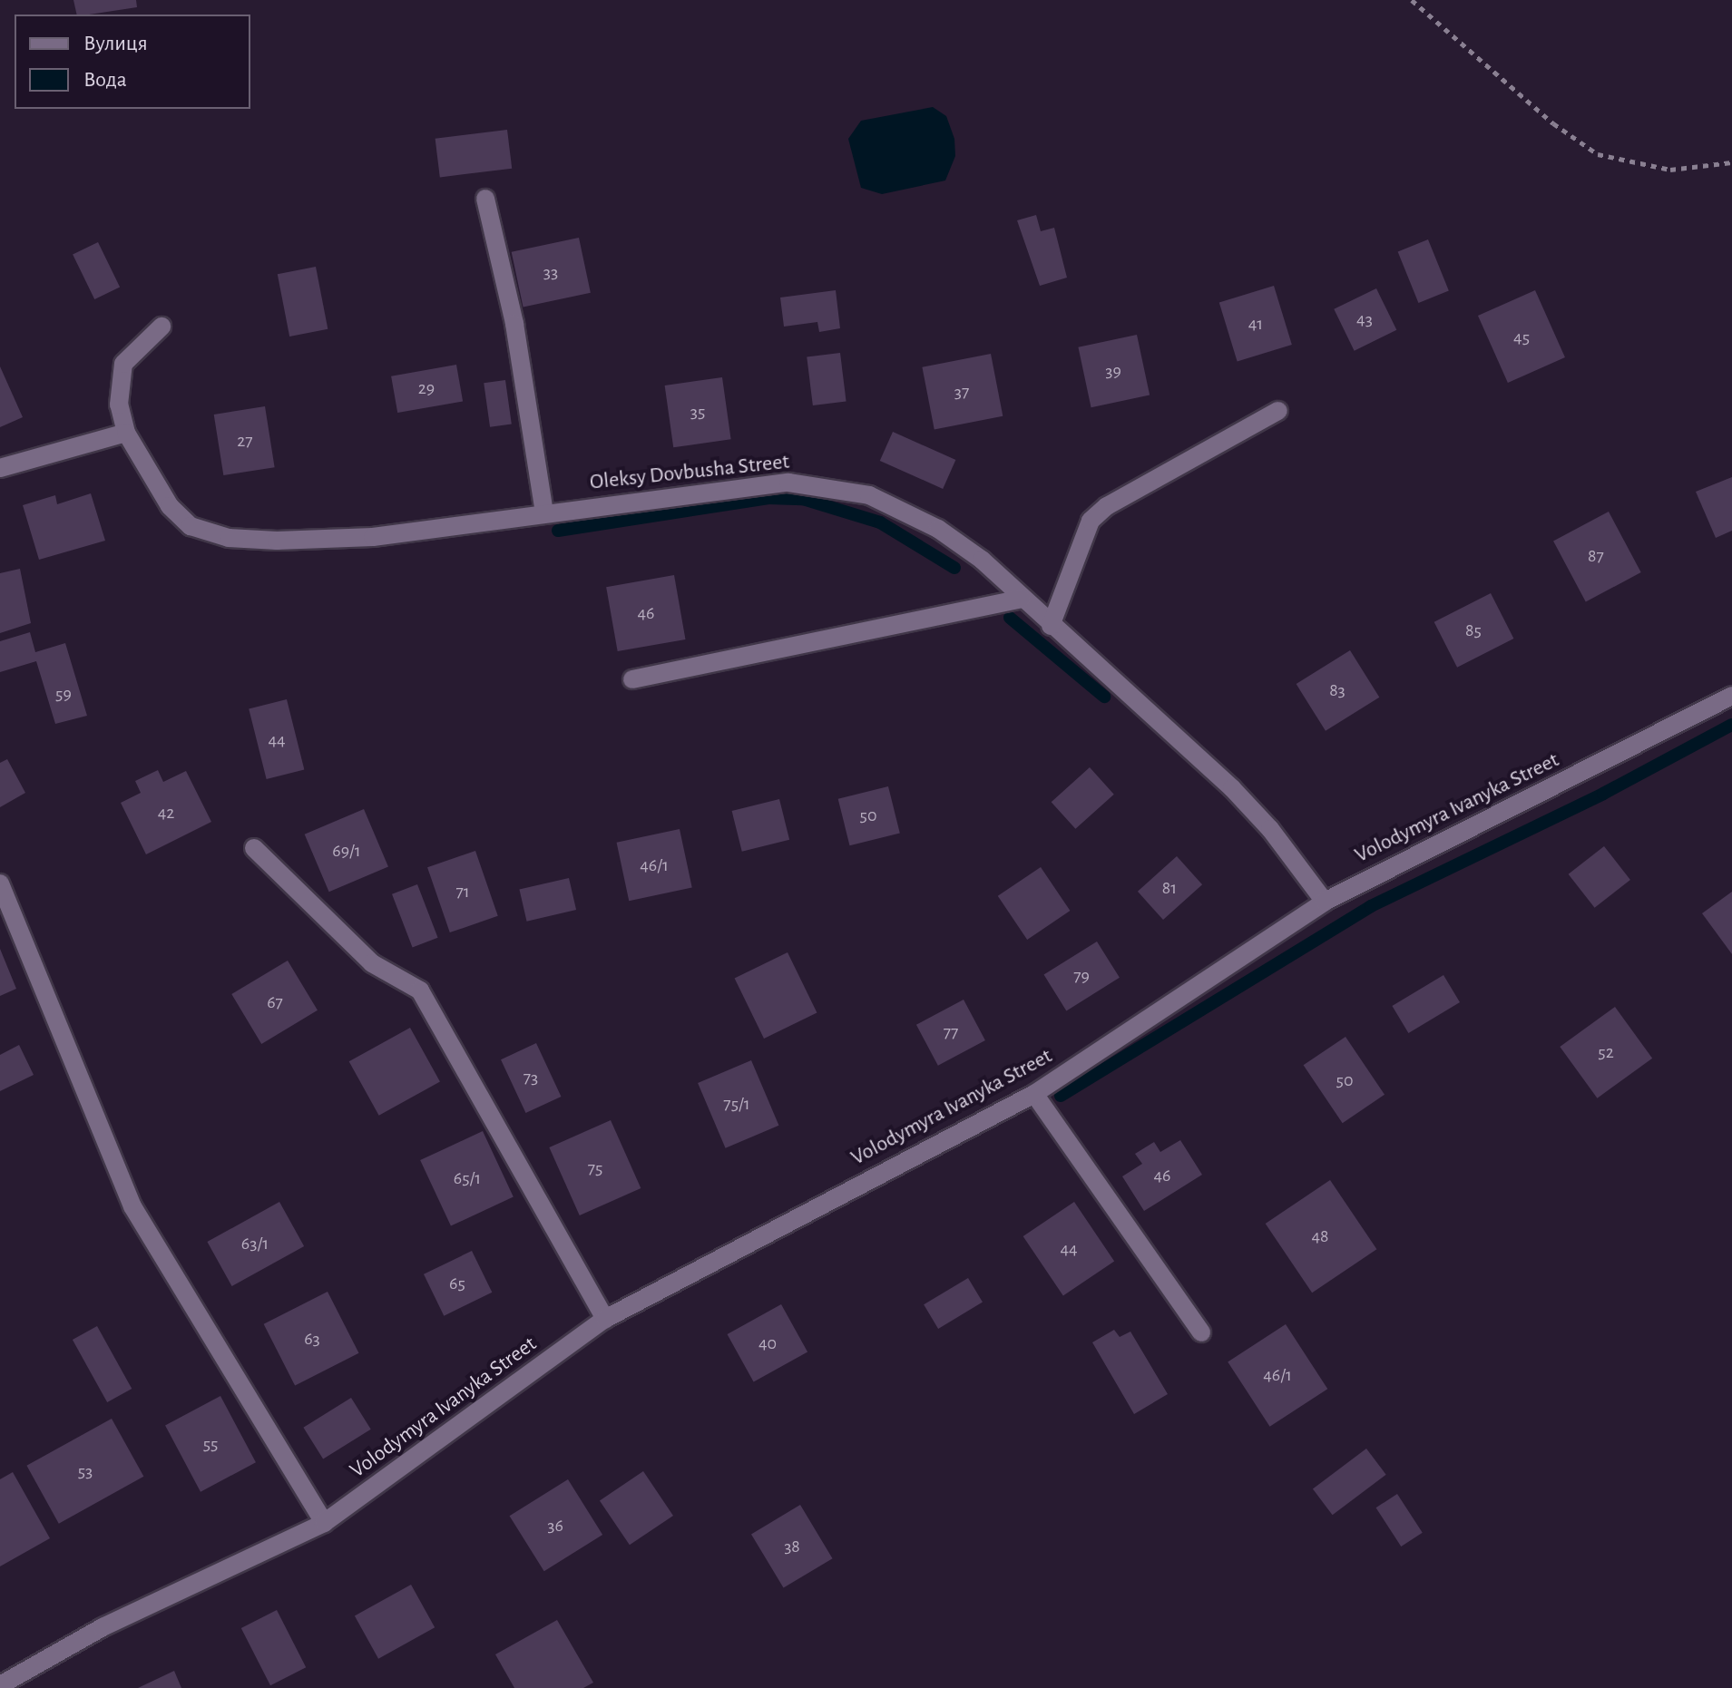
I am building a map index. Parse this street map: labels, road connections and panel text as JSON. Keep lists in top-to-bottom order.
{
  "streets": {
    "street": ["Oleksy Dovbusha Street", "Volodymyra Ivanyka Street"]
  },
  "crossings": [
    ["Oleksy Dovbusha Street", "Volodymyra Ivanyka Street"]
  ],
  "house_numbers": [
    "33",
    "43",
    "41",
    "45",
    "39",
    "29",
    "37",
    "35",
    "27",
    "87",
    "46",
    "85",
    "83",
    "59",
    "44",
    "42",
    "50",
    "69/1",
    "46/1",
    "81",
    "71",
    "79",
    "67",
    "77",
    "52",
    "73",
    "50",
    "75/1",
    "75",
    "46",
    "65/1",
    "48",
    "63/1",
    "44",
    "65",
    "63",
    "40",
    "46/1",
    "55",
    "53",
    "36",
    "38"
  ],
  "legend": ["Вулиця", "Вода"]
}
